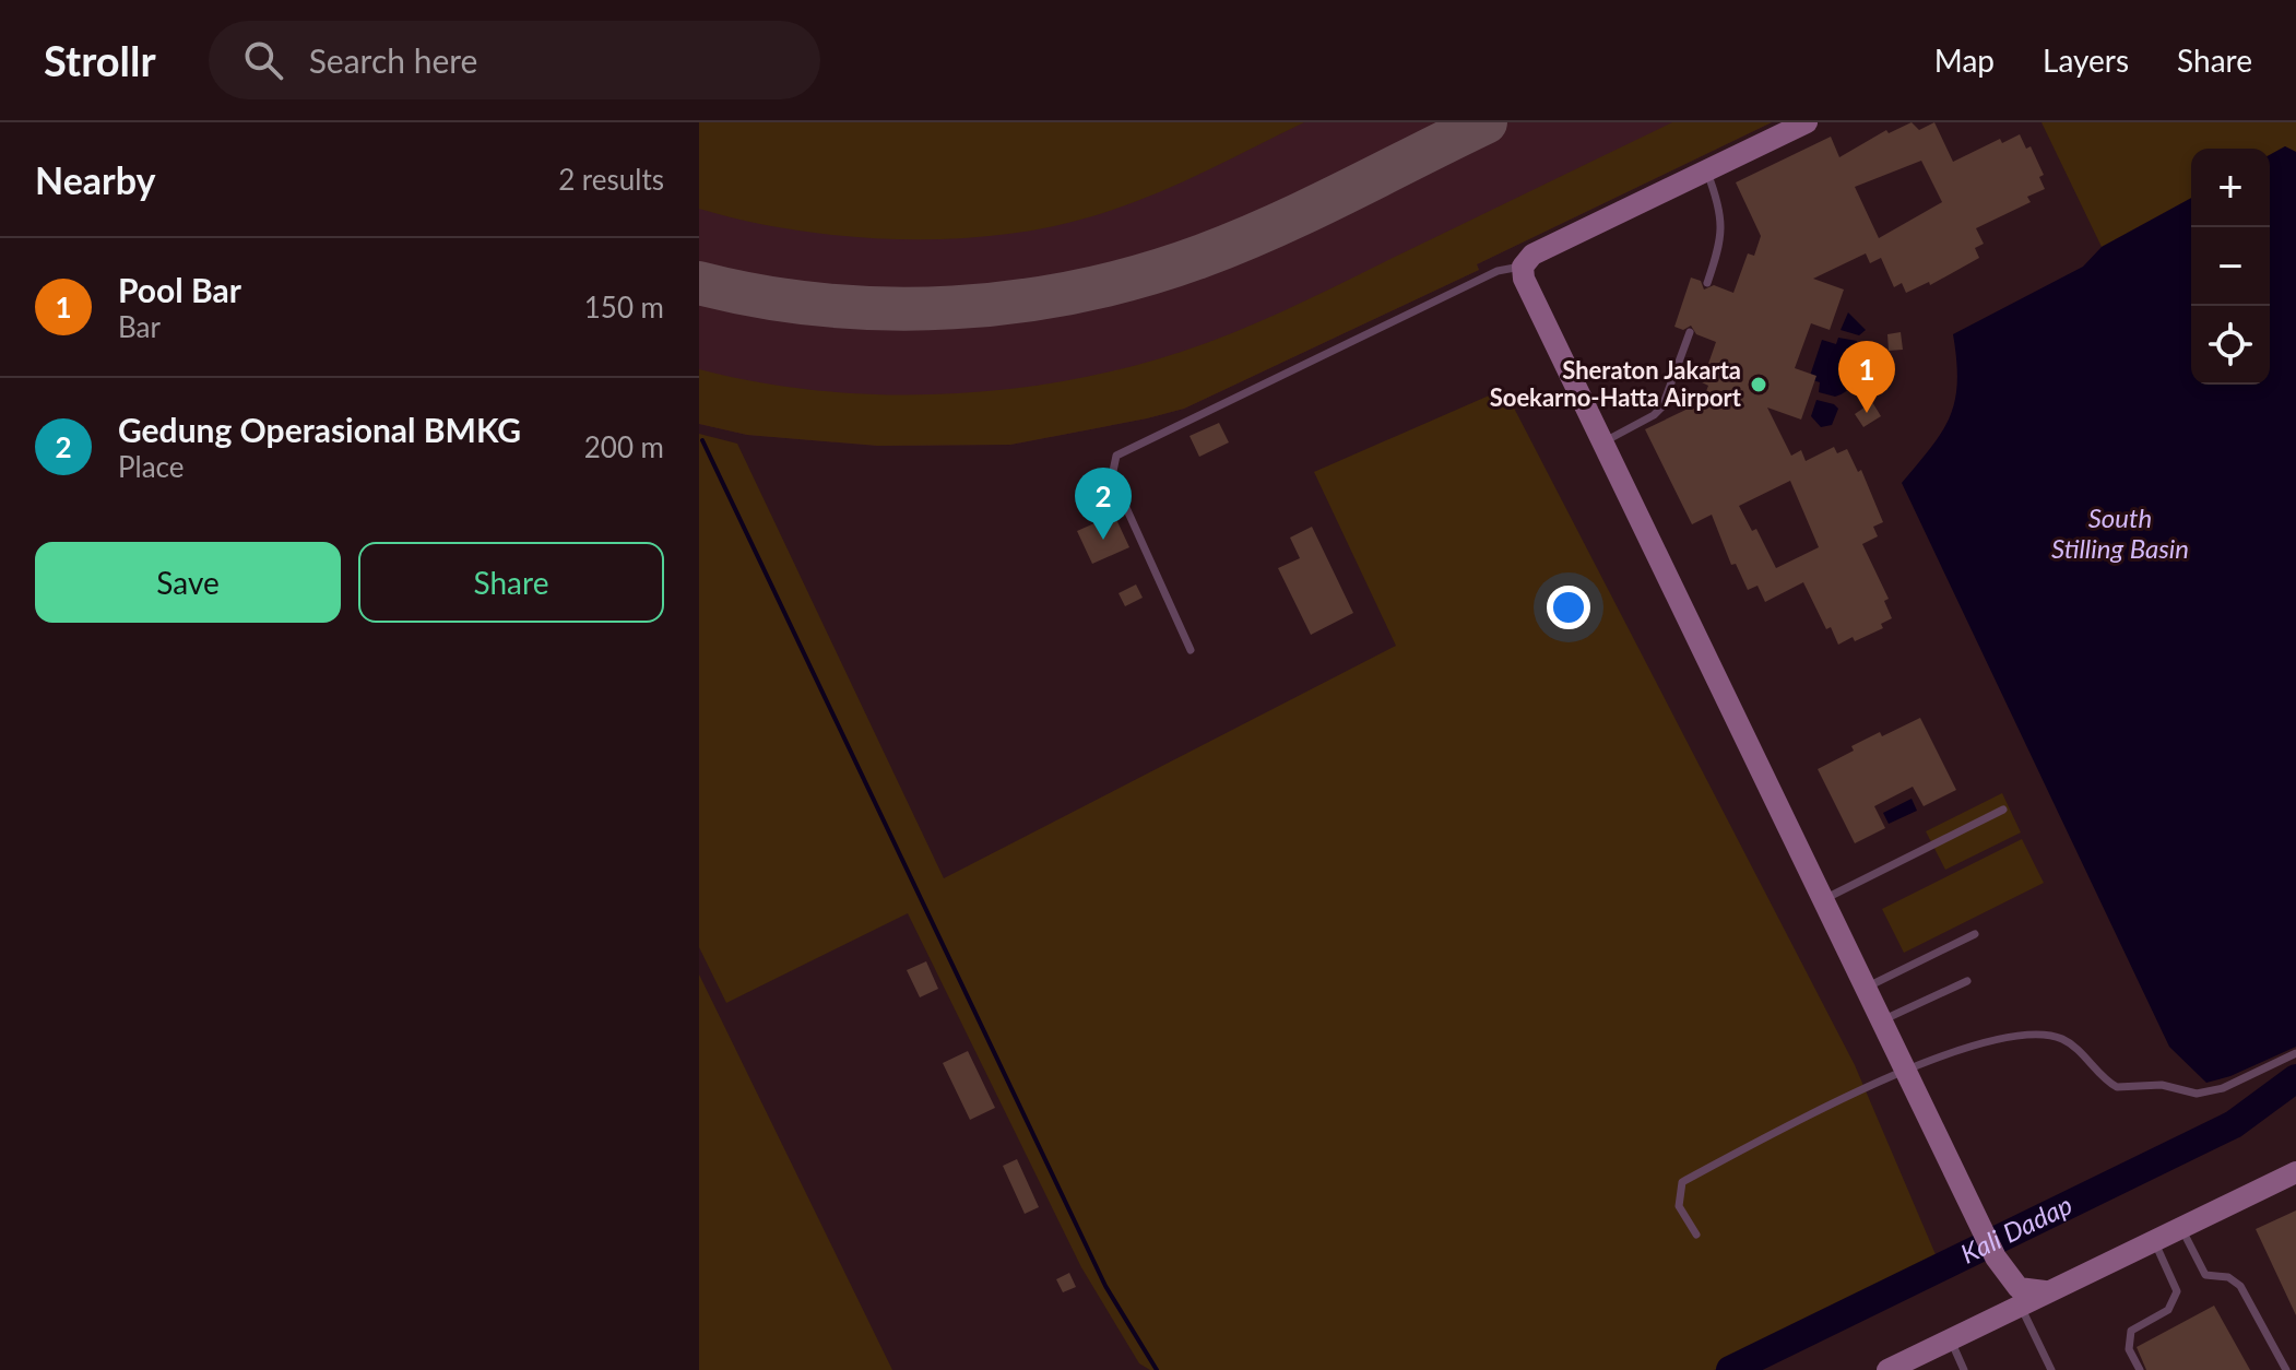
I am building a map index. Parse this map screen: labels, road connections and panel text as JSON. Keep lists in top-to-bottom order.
{
  "water": ["South Stilling Basin", "Kali Dadap"],
  "places": ["Sheraton Jakarta Soekarno-Hatta Airport"],
  "page": {
    "header": "Strollr",
    "search": "Search here",
    "nav": ["Map", "Layers", "Share"],
    "heading": ["Nearby", "2 results"],
    "map_buttons": ["+", "−"],
    "list": [
      {
        "mark": "1",
        "name": "Pool Bar",
        "note": "Bar",
        "value": "150 m"
      },
      {
        "mark": "2",
        "name": "Gedung Operasional BMKG",
        "note": "Place",
        "value": "200 m"
      }
    ],
    "pins": ["1", "2"],
    "buttons": ["Save", "Share"]
  }
}
